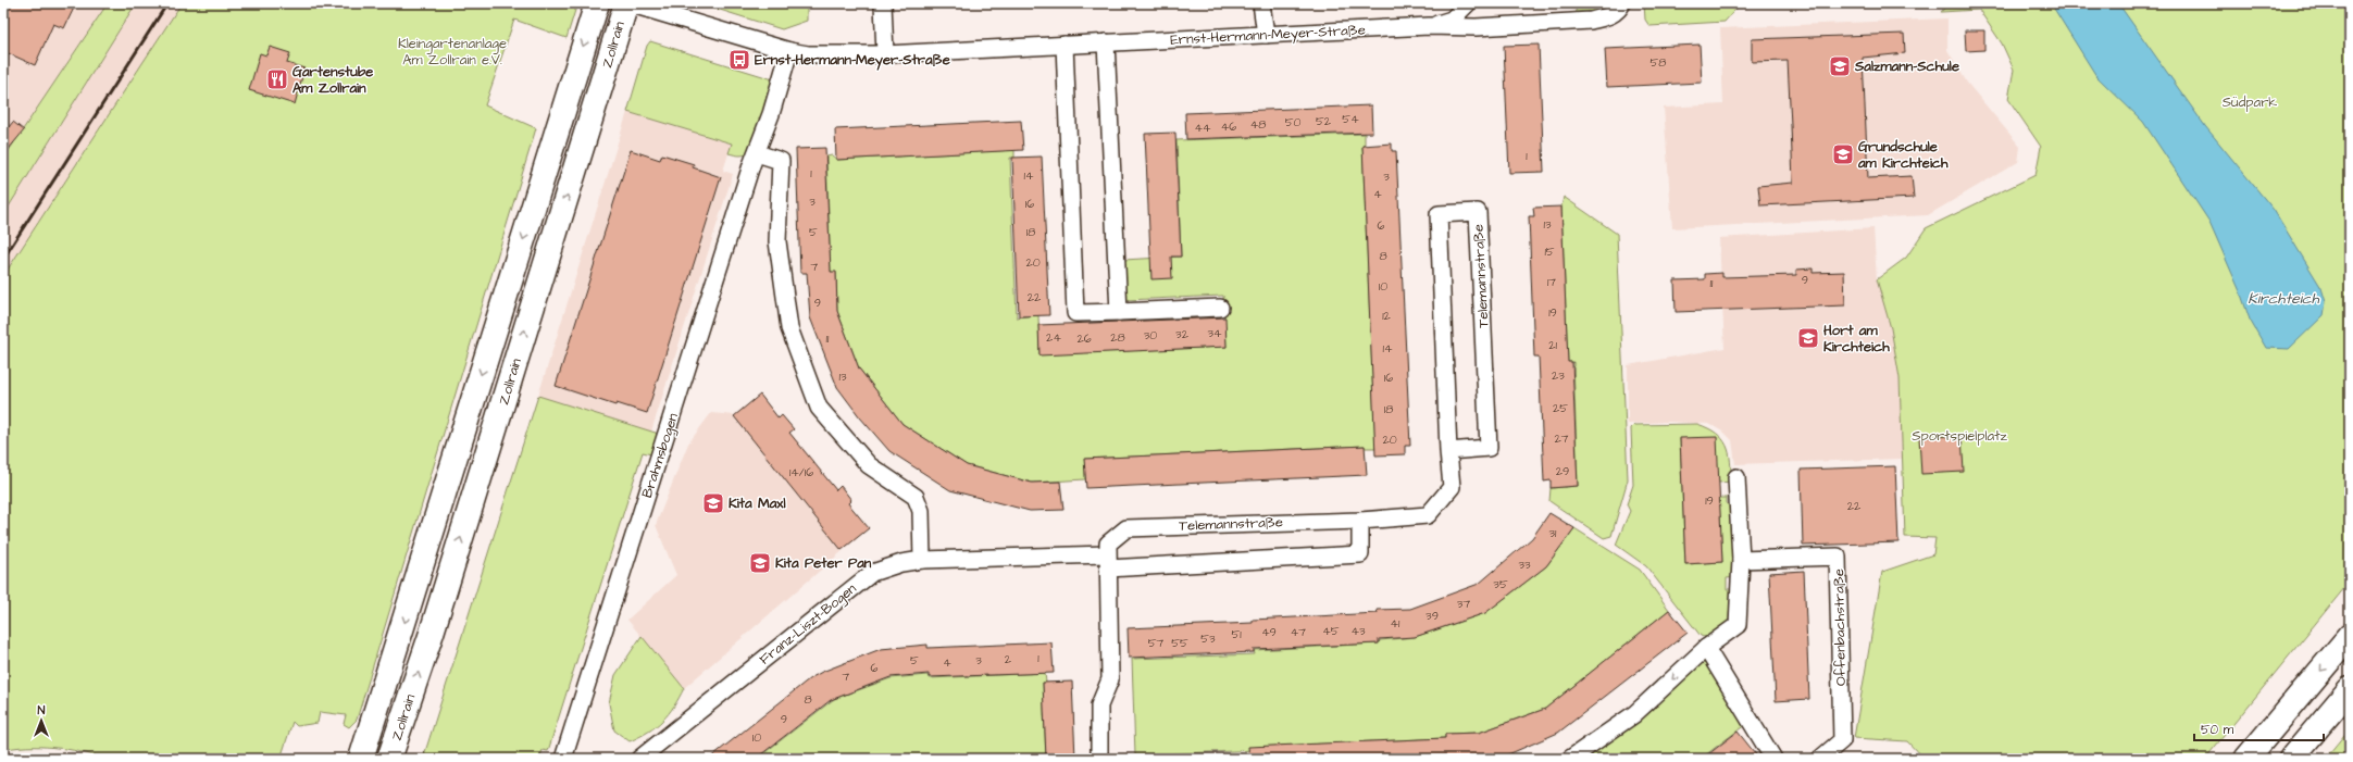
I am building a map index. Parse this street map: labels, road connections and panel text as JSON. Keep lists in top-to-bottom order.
{
  "streets": {
    "main road": ["Zollrain"],
    "street": [
      "Ernst-Hermann-Meyer-Straße",
      "Telemannstraße",
      "Brahmsbogen",
      "Franz-Liszt-Bogen",
      "Offenbachstraße"
    ]
  },
  "crossings": [
    ["Ernst-Hermann-Meyer-Straße", "Zollrain"],
    ["Ernst-Hermann-Meyer-Straße", "Brahmsbogen"],
    ["Telemannstraße", "Franz-Liszt-Bogen"]
  ],
  "water": ["Kirchteich"],
  "parks": ["Kleingartenanlage Am Zollrain e.V.", "Südpark", "Sportspielplatz"],
  "places": {
    "bus stop": ["Ernst-Hermann-Meyer-Straße"],
    "school or university": [
      "Salzmann-Schule",
      "Grundschule am Kirchteich",
      "Hort am Kirchteich",
      "Kita Maxl",
      "Kita Peter Pan"
    ],
    "restaurant": ["Gartenstube Am Zollrain"]
  },
  "house_numbers": [
    "58",
    "54",
    "52",
    "50",
    "48",
    "46",
    "44",
    "1",
    "1",
    "14",
    "3",
    "4",
    "3",
    "16",
    "13",
    "6",
    "5",
    "18",
    "15",
    "8",
    "20",
    "7",
    "9",
    "17",
    "11",
    "10",
    "22",
    "9",
    "19",
    "12",
    "34",
    "32",
    "30",
    "24",
    "28",
    "11",
    "26",
    "21",
    "14",
    "23",
    "13",
    "16",
    "25",
    "18",
    "27",
    "20",
    "29",
    "14/16",
    "19",
    "22",
    "31",
    "33",
    "35",
    "37",
    "39",
    "41",
    "45",
    "43",
    "49",
    "47",
    "51",
    "53",
    "57",
    "55",
    "1",
    "2",
    "5",
    "3",
    "4",
    "6",
    "7",
    "8",
    "9",
    "10"
  ],
  "scale_bar": "50 m",
  "north": "top"
}
